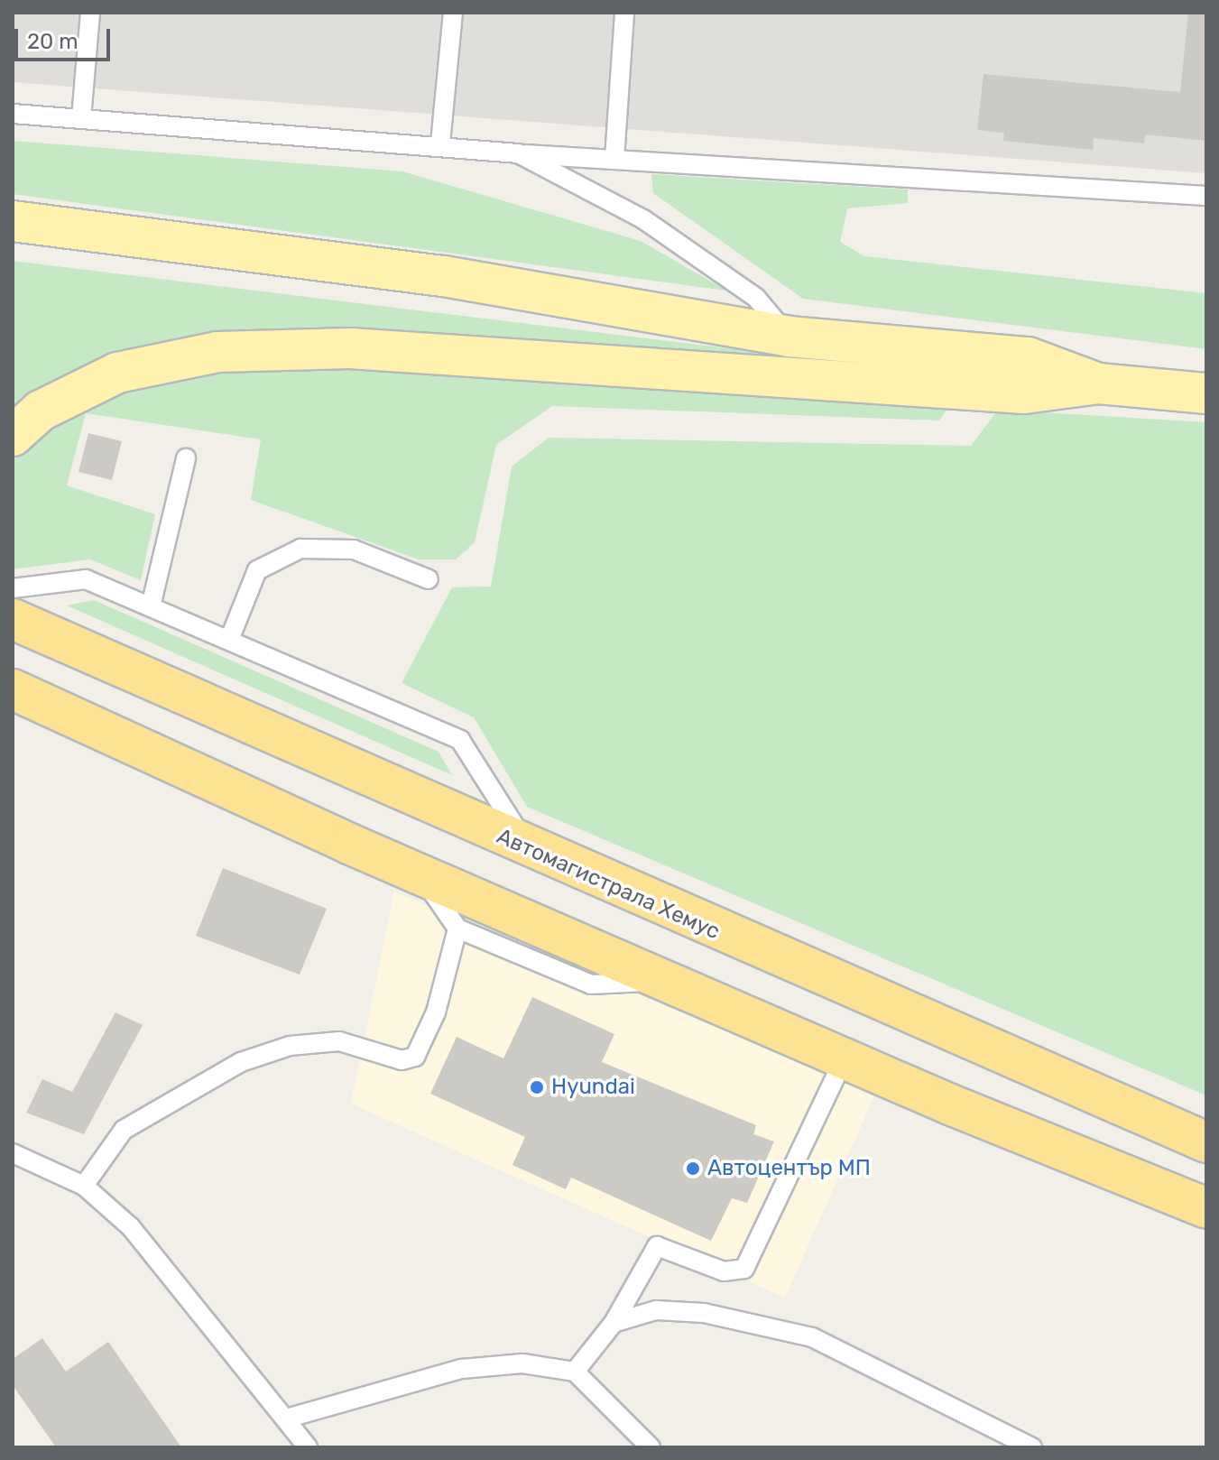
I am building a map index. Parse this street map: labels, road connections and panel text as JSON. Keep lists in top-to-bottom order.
{
  "streets": {
    "highway": ["Автомагистрала Хемус"]
  },
  "places": ["Hyundai", "Автоцентър МП"],
  "scale_bar": "20 m"
}
